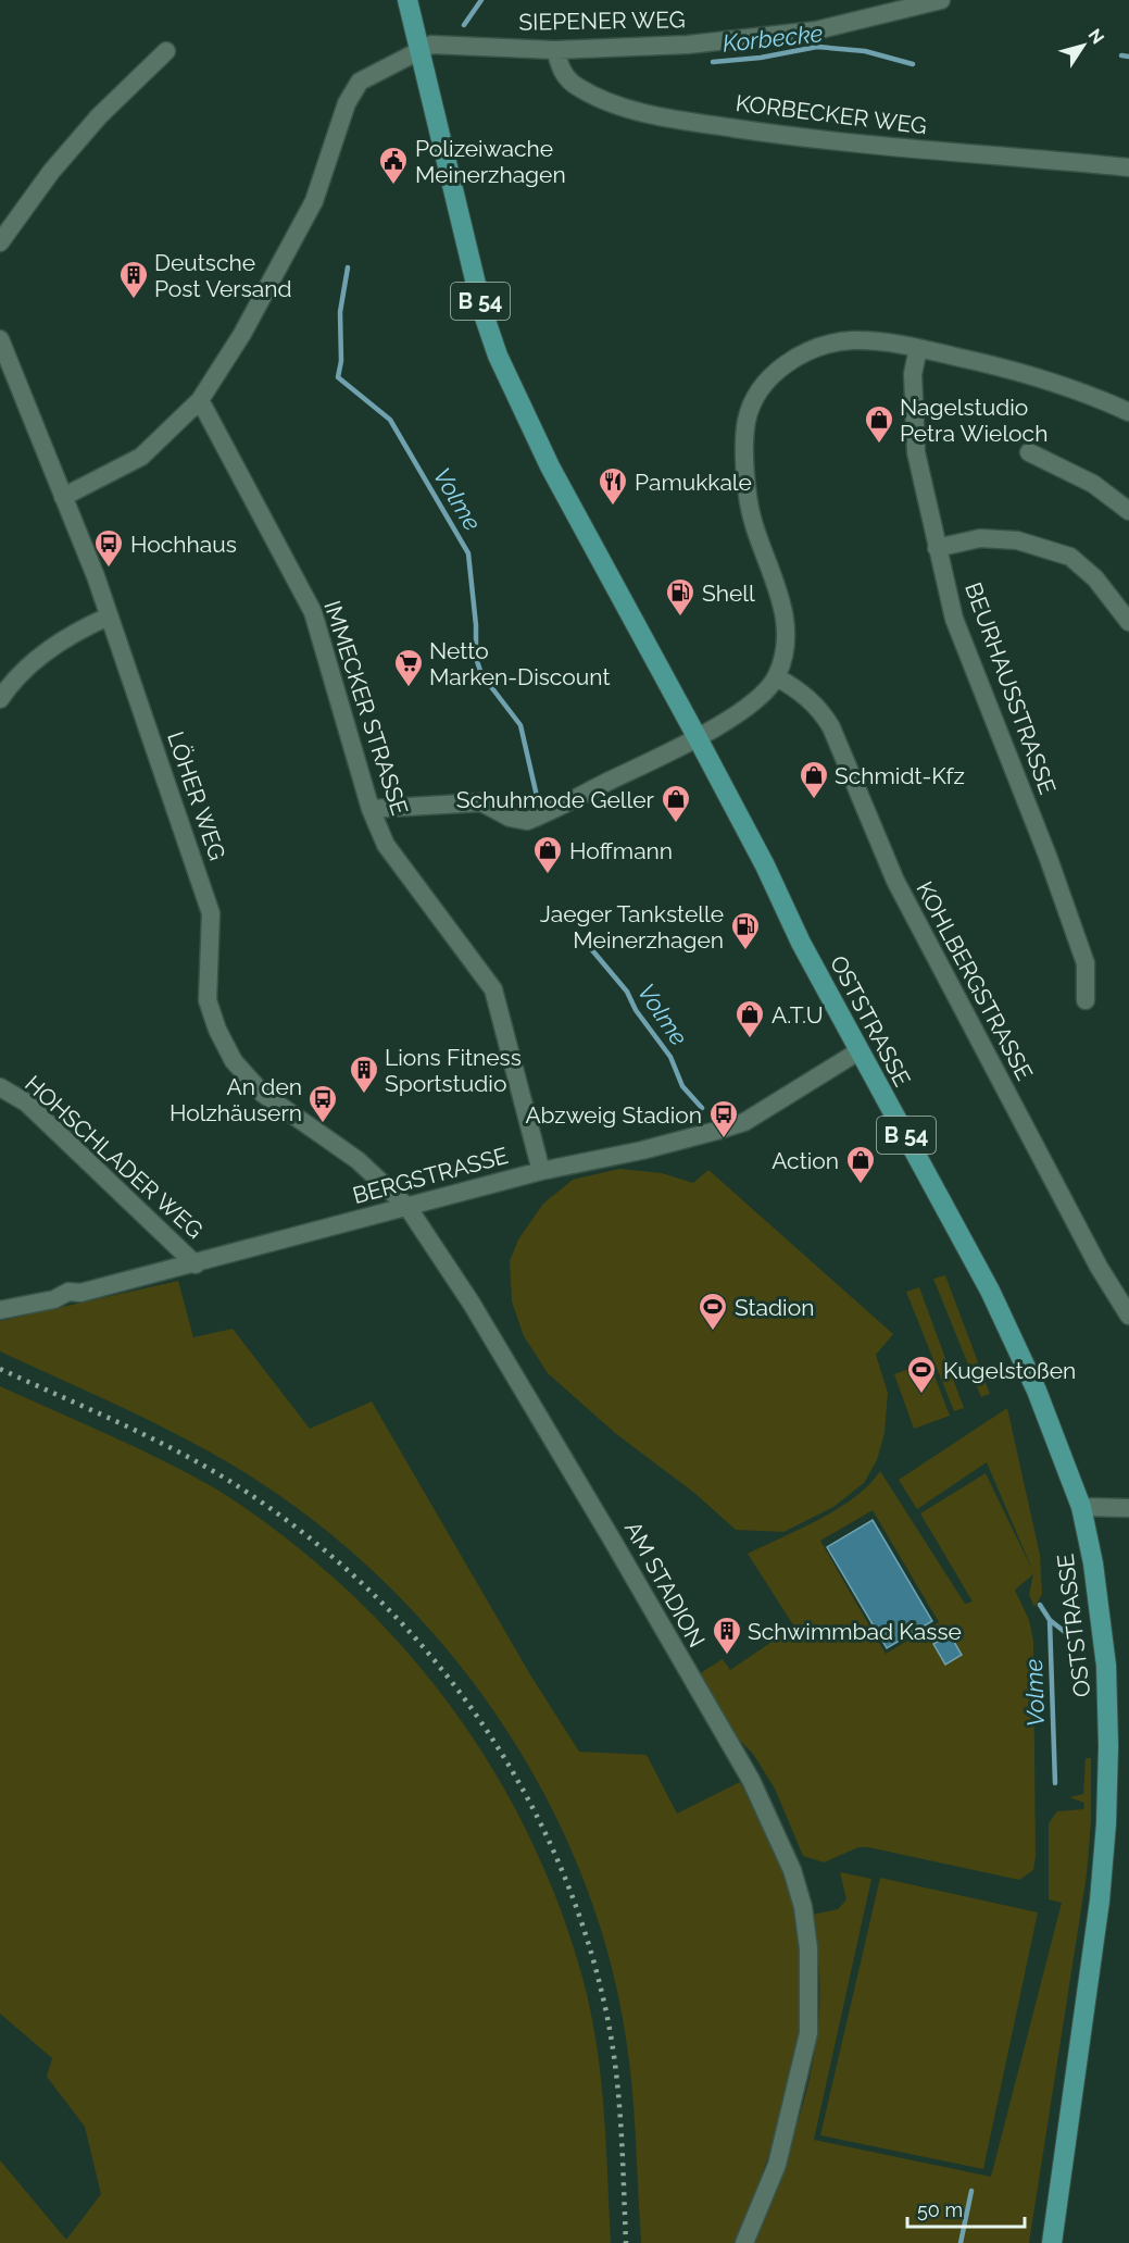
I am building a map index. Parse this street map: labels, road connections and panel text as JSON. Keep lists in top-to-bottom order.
{
  "streets": {
    "main road": ["B 54", "OSTSTRASSE"],
    "street": [
      "SIEPENER WEG",
      "KORBECKER WEG",
      "BEURHAUSSTRASSE",
      "IMMECKER STRASSE",
      "LÖHER WEG",
      "KOHLBERGSTRASSE",
      "HOHSCHLADER WEG",
      "BERGSTRASSE",
      "AM STADION"
    ]
  },
  "crossings": [
    ["SIEPENER WEG", "KORBECKER WEG"],
    ["SIEPENER WEG", "IMMECKER STRASSE"],
    ["SIEPENER WEG", "LÖHER WEG"],
    ["SIEPENER WEG", "OSTSTRASSE"],
    ["IMMECKER STRASSE", "BERGSTRASSE"],
    ["LÖHER WEG", "BERGSTRASSE"],
    ["LÖHER WEG", "AM STADION"],
    ["OSTSTRASSE", "BERGSTRASSE"],
    ["HOHSCHLADER WEG", "BERGSTRASSE"],
    ["BERGSTRASSE", "AM STADION"]
  ],
  "water": ["Korbecke", "Volme"],
  "places": {
    "public building": ["Polizeiwache Meinerzhagen"],
    "building": ["Deutsche Post Versand", "Lions Fitness Sportstudio", "Schwimmbad Kasse"],
    "shop": [
      "Nagelstudio Petra Wieloch",
      "Schmidt-Kfz",
      "Schuhmode Geller",
      "Hoffmann",
      "A.T.U",
      "Action"
    ],
    "restaurant": ["Pamukkale"],
    "bus stop": ["Hochhaus", "An den Holzhäusern", "Abzweig Stadion"],
    "fuel station": ["Shell", "Jaeger Tankstelle Meinerzhagen"],
    "supermarket": ["Netto Marken-Discount"],
    "sports": ["Stadion", "Kugelstoßen"]
  },
  "scale_bar": "50 m",
  "north": "top right"
}
